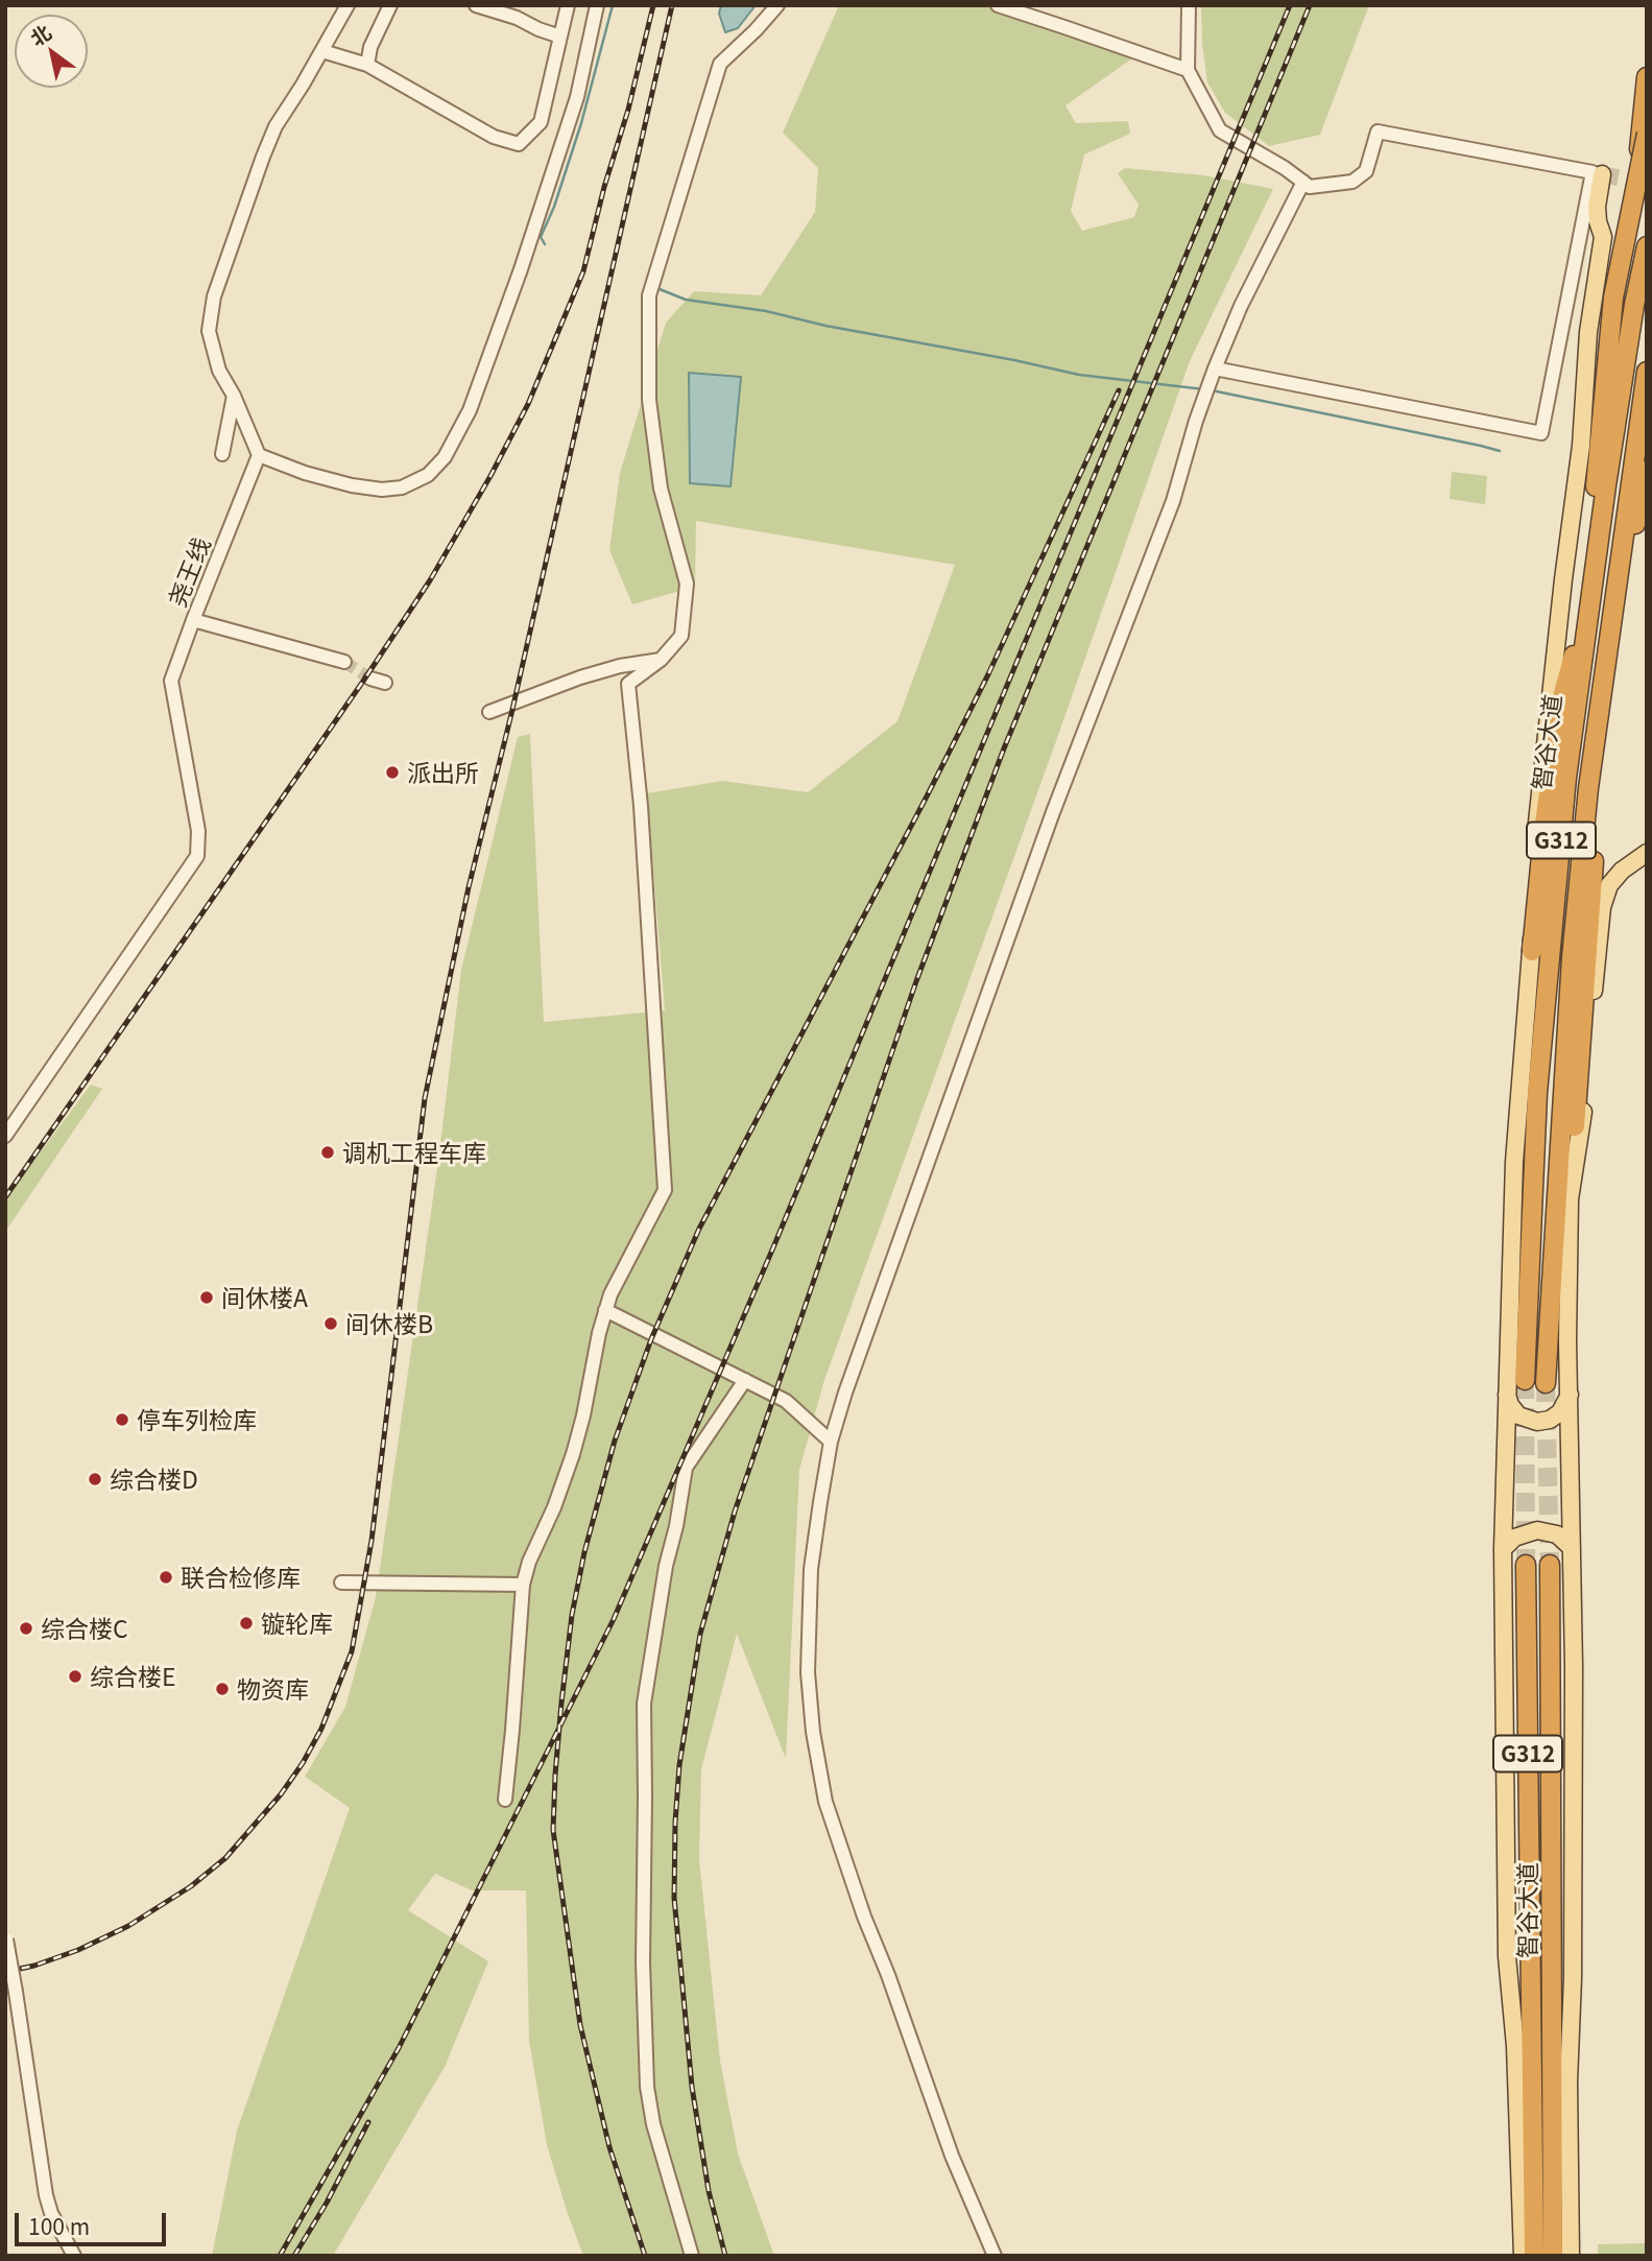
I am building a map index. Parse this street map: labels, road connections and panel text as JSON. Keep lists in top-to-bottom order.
{
  "streets": {
    "highway": ["智谷大道", "G312"],
    "street": ["尧王线"]
  },
  "places": [
    "派出所",
    "调机工程车库",
    "间休楼A",
    "间休楼B",
    "停车列检库",
    "综合楼D",
    "联合检修库",
    "镟轮库",
    "综合楼C",
    "综合楼E",
    "物资库"
  ],
  "scale_bar": "100 m",
  "north": "top left"
}
